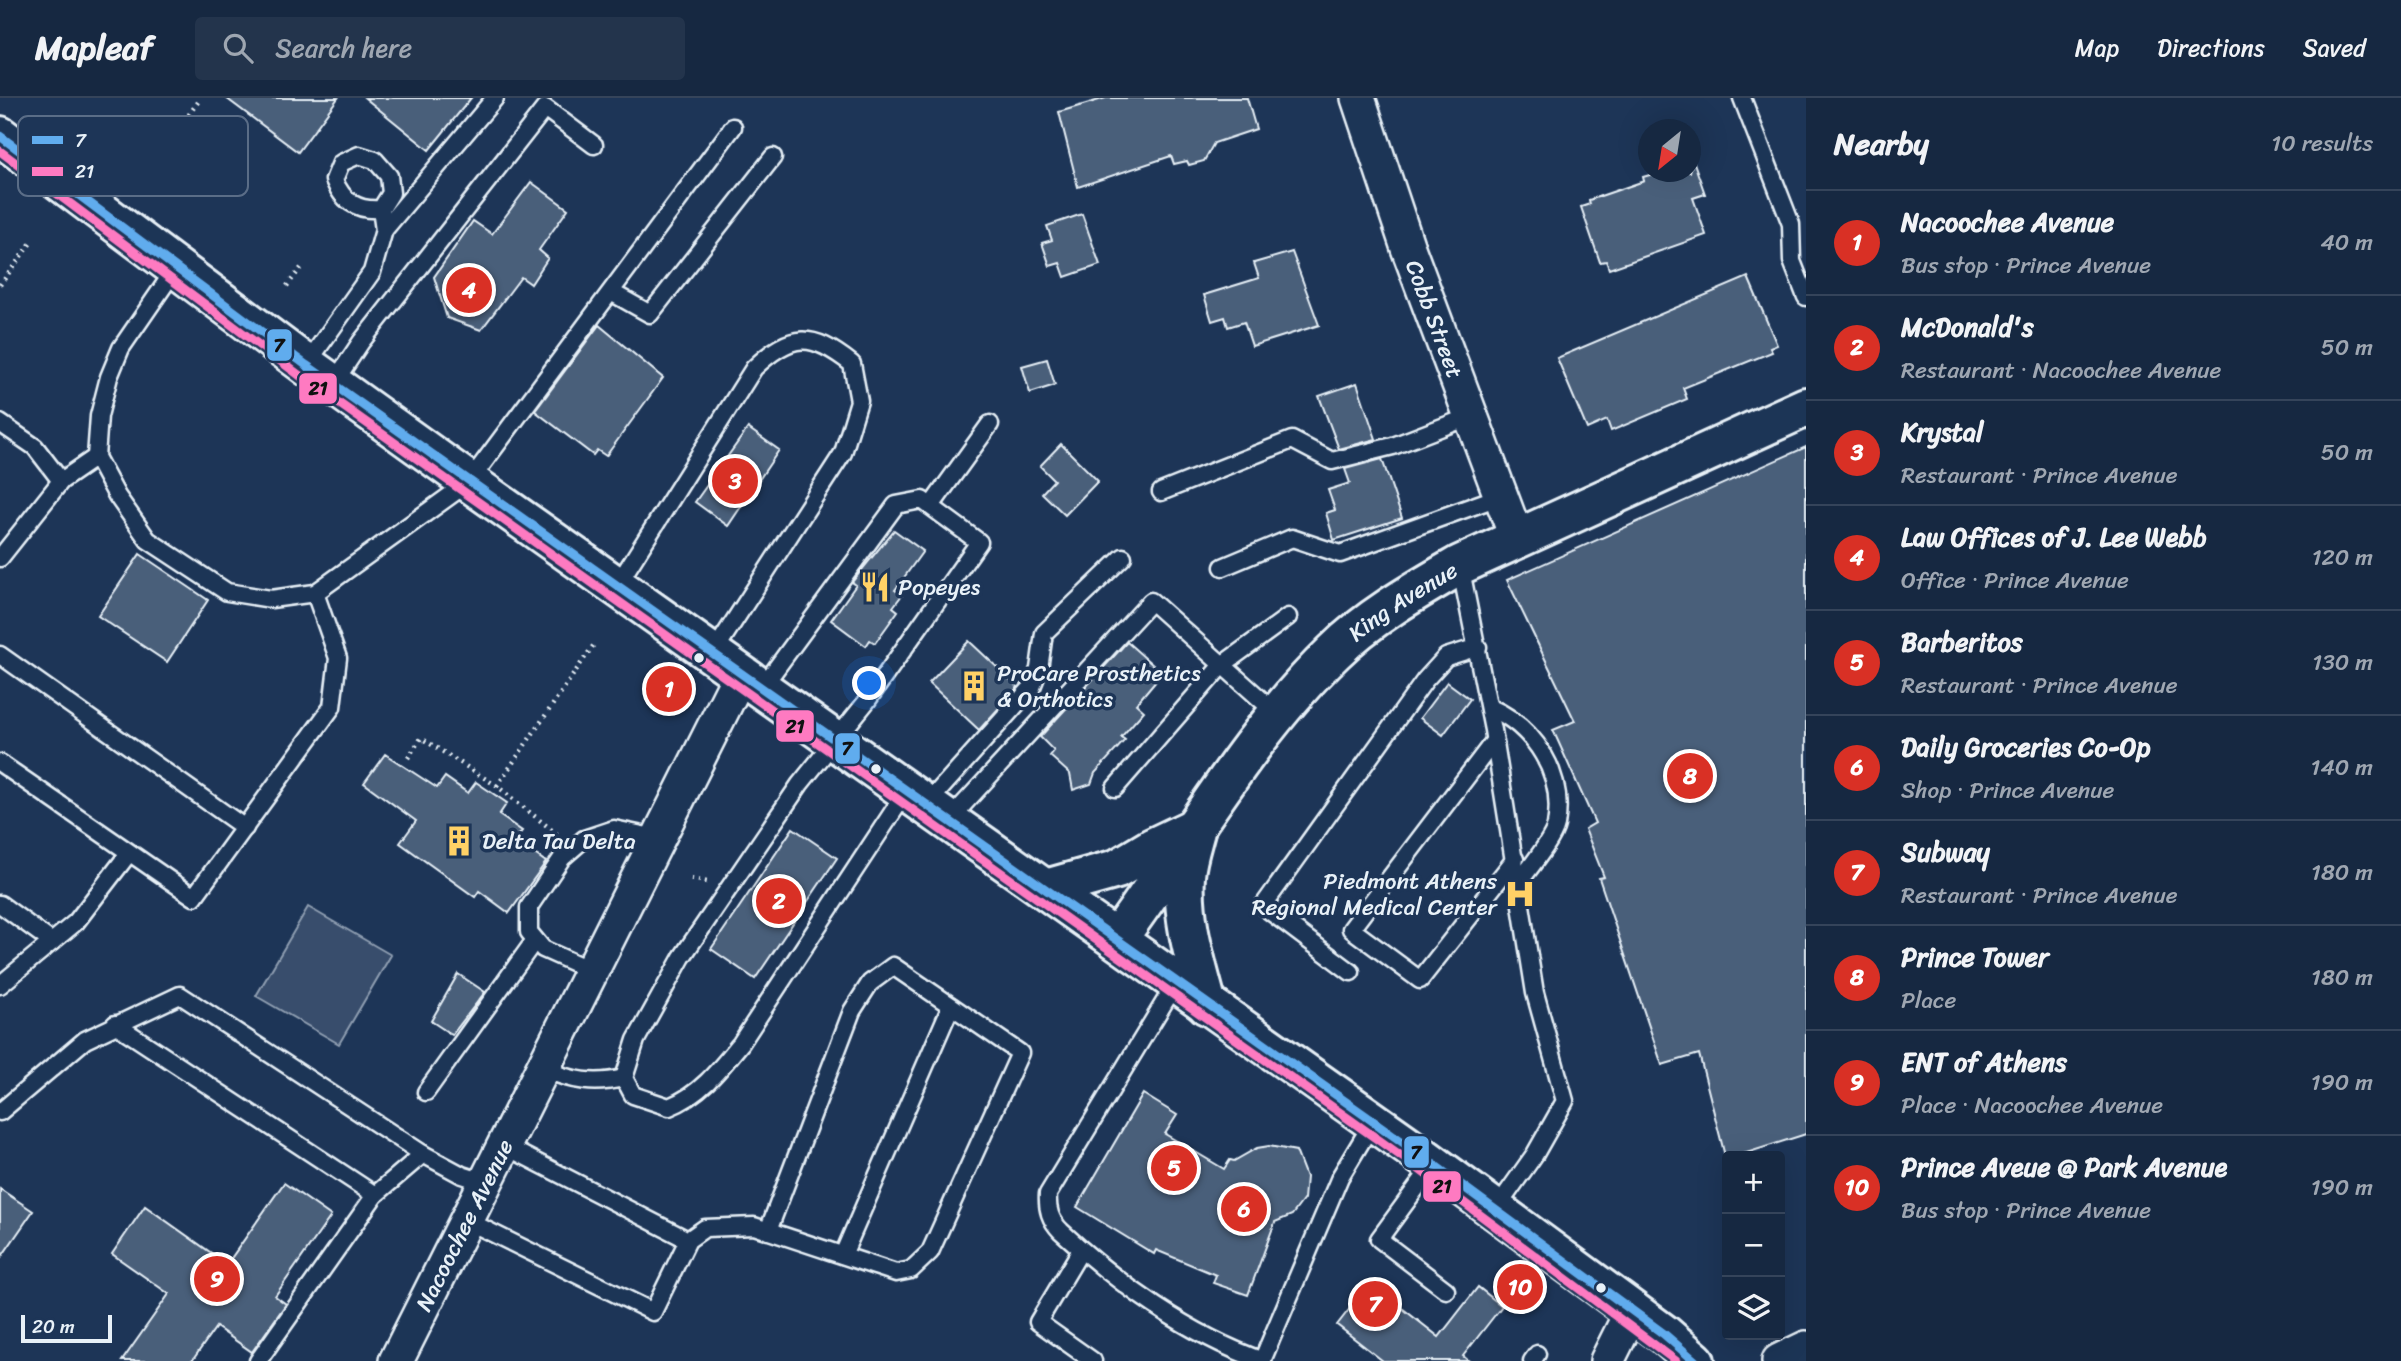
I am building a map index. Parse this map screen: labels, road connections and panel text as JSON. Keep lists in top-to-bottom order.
{
  "streets": {
    "main road": ["King Avenue"],
    "street": ["Cobb Street", "Nacoochee Avenue"]
  },
  "crossings": [
    ["Cobb Street", "King Avenue"]
  ],
  "places": {
    "restaurant": ["Popeyes"],
    "building": ["ProCare Prosthetics & Orthotics", "Delta Tau Delta"],
    "hospital": ["Piedmont Athens Regional Medical Center"]
  },
  "lines": ["transit line 7", "transit line 21"],
  "legend": ["7", "21"],
  "scale_bar": "20 m",
  "north": "bottom left",
  "page": {
    "header": "Mapleaf",
    "search": "Search here",
    "nav": ["Map", "Directions", "Saved"],
    "heading": ["Nearby", "10 results"],
    "list": [
      {
        "mark": "1",
        "name": "Nacoochee Avenue",
        "note": "Bus stop · Prince Avenue",
        "value": "40 m"
      },
      {
        "mark": "2",
        "name": "McDonald's",
        "note": "Restaurant · Nacoochee Avenue",
        "value": "50 m"
      },
      {
        "mark": "3",
        "name": "Krystal",
        "note": "Restaurant · Prince Avenue",
        "value": "50 m"
      },
      {
        "mark": "4",
        "name": "Law Offices of J. Lee Webb",
        "note": "Office · Prince Avenue",
        "value": "120 m"
      },
      {
        "mark": "5",
        "name": "Barberitos",
        "note": "Restaurant · Prince Avenue",
        "value": "130 m"
      },
      {
        "mark": "6",
        "name": "Daily Groceries Co-Op",
        "note": "Shop · Prince Avenue",
        "value": "140 m"
      },
      {
        "mark": "7",
        "name": "Subway",
        "note": "Restaurant · Prince Avenue",
        "value": "180 m"
      },
      {
        "mark": "8",
        "name": "Prince Tower",
        "note": "Place",
        "value": "180 m"
      },
      {
        "mark": "9",
        "name": "ENT of Athens",
        "note": "Place · Nacoochee Avenue",
        "value": "190 m"
      },
      {
        "mark": "10",
        "name": "Prince Aveue @ Park Avenue",
        "note": "Bus stop · Prince Avenue",
        "value": "190 m"
      }
    ],
    "pins": [
      "4",
      "3",
      "1",
      "8",
      "2",
      "5",
      "6",
      "9",
      "10",
      "7"
    ],
    "map_buttons": ["+", "−"],
    "scale": "20 m"
  }
}
